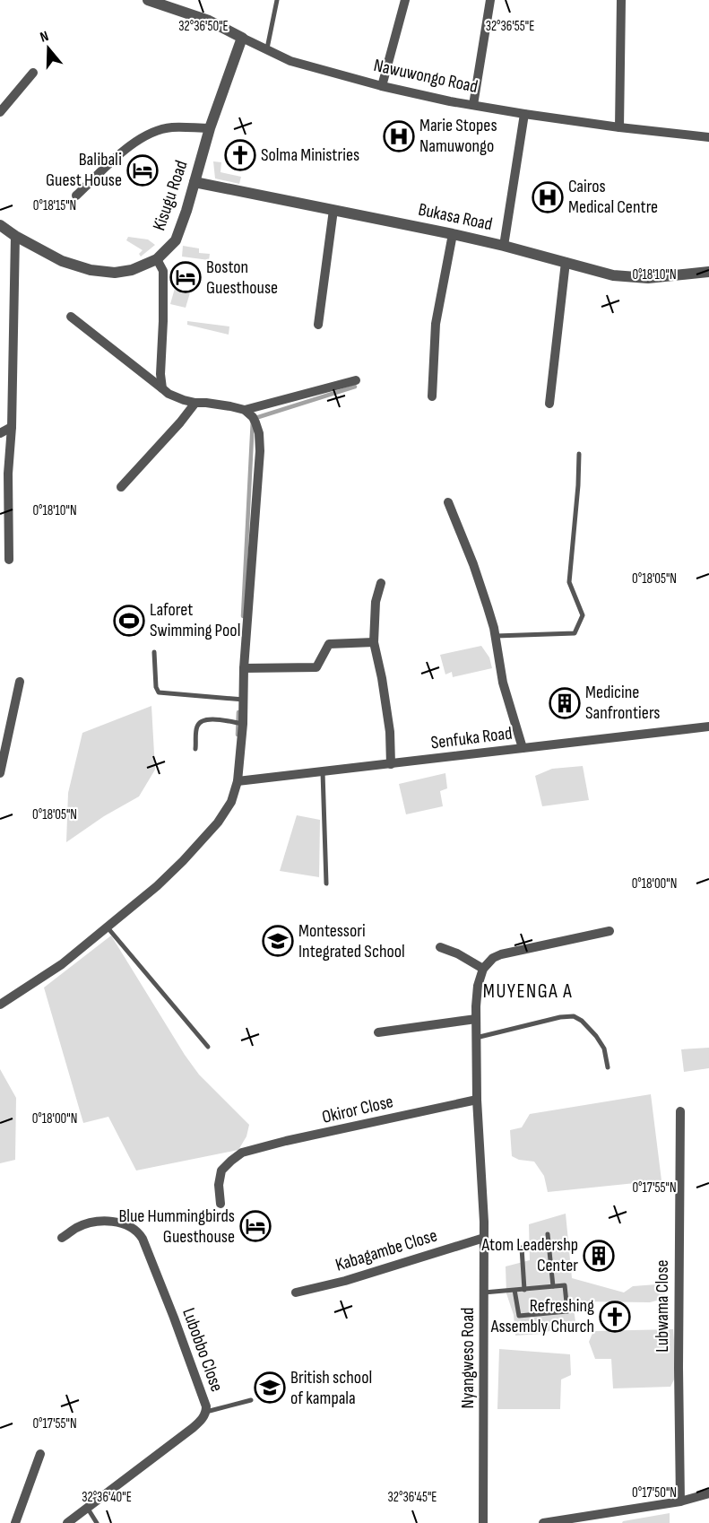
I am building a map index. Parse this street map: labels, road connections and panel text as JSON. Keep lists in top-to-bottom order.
{
  "streets": {
    "street": [
      "Nawuwongo Road",
      "Kisugu Road",
      "Bukasa Road",
      "Senfuka Road",
      "Okiror Close",
      "Kabagambe Close",
      "Lubwama Close",
      "Lubobbo Close",
      "Nyangweso Road"
    ]
  },
  "crossings": [
    ["Nawuwongo Road", "Kisugu Road"],
    ["Kisugu Road", "Bukasa Road"],
    ["Okiror Close", "Nyangweso Road"],
    ["Kabagambe Close", "Nyangweso Road"]
  ],
  "districts": ["MUYENGA A"],
  "places": {
    "hospital": ["Marie Stopes Namuwongo", "Cairos Medical Centre"],
    "church": ["Solma Ministries", "Refreshing Assembly Church"],
    "hotel": ["Balibali Guest House", "Boston Guesthouse", "Blue Hummingbirds Guesthouse"],
    "sports": ["Laforet Swimming Pool"],
    "building": ["Medicine Sanfrontiers", "Atom Leadershp Center"],
    "school or university": ["Montessori Integrated School", "British school of kampala"]
  },
  "north": "top",
  "coordinates": [
    "32°36'55\"E",
    "32°36'50\"E",
    "0°18'15\"N",
    "0°18'10\"N",
    "0°18'05\"N",
    "0°18'00\"N",
    "0°17'55\"N",
    "0°17'50\"N",
    "32°36'40\"E",
    "32°36'45\"E"
  ]
}
